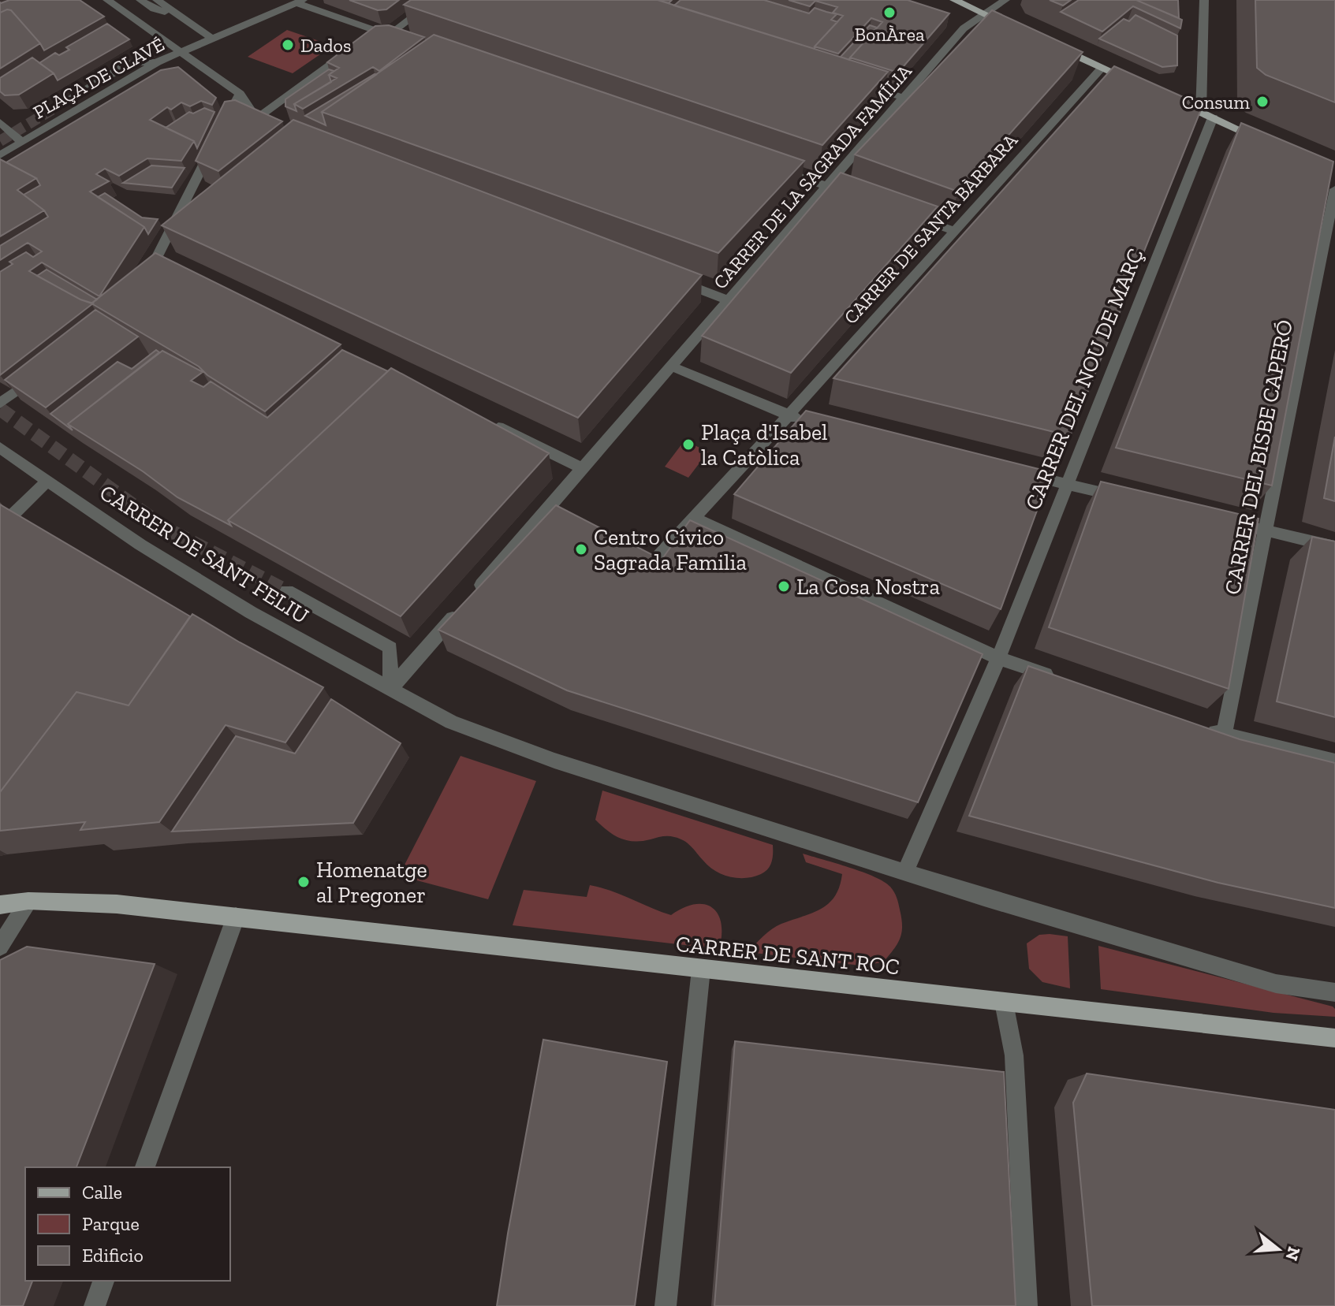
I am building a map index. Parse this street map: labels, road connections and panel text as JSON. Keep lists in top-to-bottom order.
{
  "streets": {
    "main road": ["CARRER DE SANT ROC"],
    "street": [
      "PLAÇA DE CLAVÉ",
      "CARRER DE LA SAGRADA FAMÍLIA",
      "CARRER DE SANTA BÀRBARA",
      "CARRER DEL NOU DE MARÇ",
      "CARRER DEL BISBE CAPERÓ",
      "CARRER DE SANT FELIU"
    ]
  },
  "places": [
    "BonÀrea",
    "Dados",
    "Consum",
    "Plaça d'Isabel la Catòlica",
    "Centro Cívico Sagrada Familia",
    "La Cosa Nostra",
    "Homenatge al Pregoner"
  ],
  "legend": ["Calle", "Parque", "Edificio"],
  "north": "right"
}
